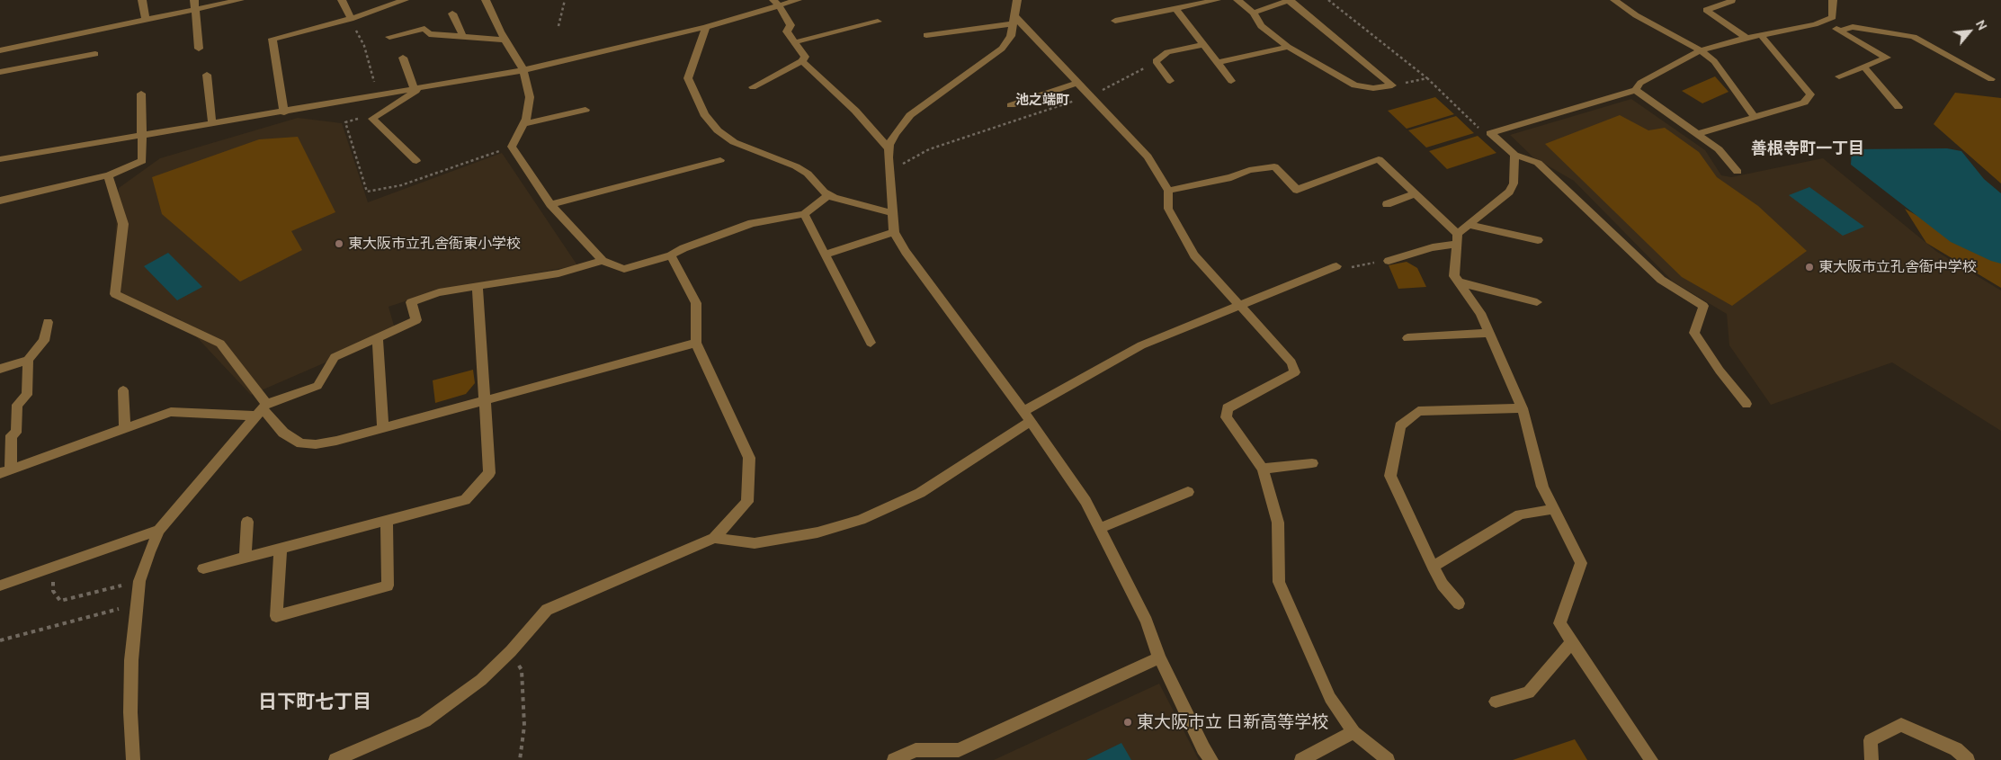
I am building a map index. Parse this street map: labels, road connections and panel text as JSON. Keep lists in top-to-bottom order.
{
  "districts": ["池之端町", "善根寺町一丁目", "日下町七丁目"],
  "places": ["東大阪市立孔舎衙東小学校", "東大阪市立孔舎衙中学校", "東大阪市立 日新高等学校"],
  "north": "top right"
}
